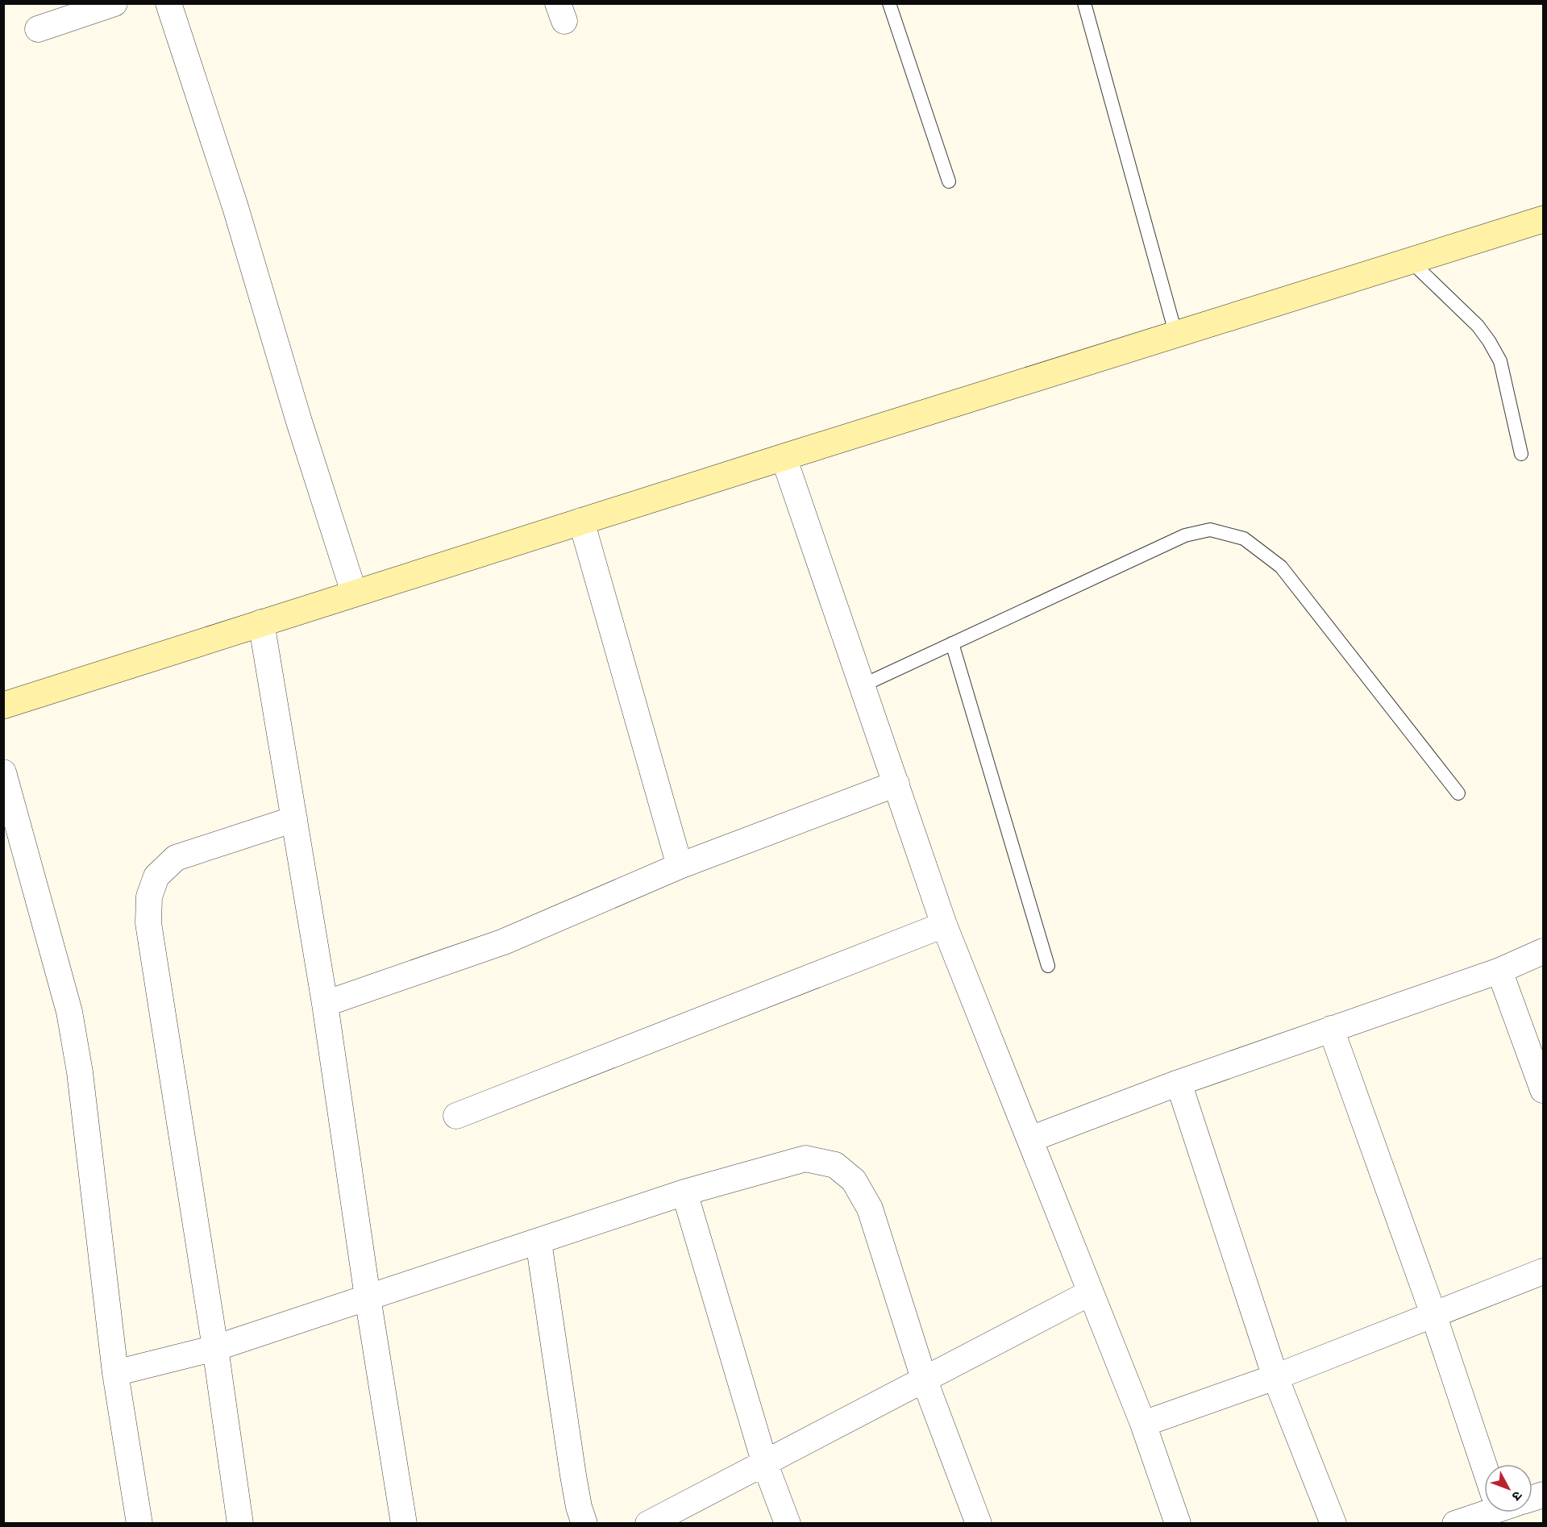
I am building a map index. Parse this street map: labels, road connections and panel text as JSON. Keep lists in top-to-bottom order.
{
  "north": "bottom right"
}
